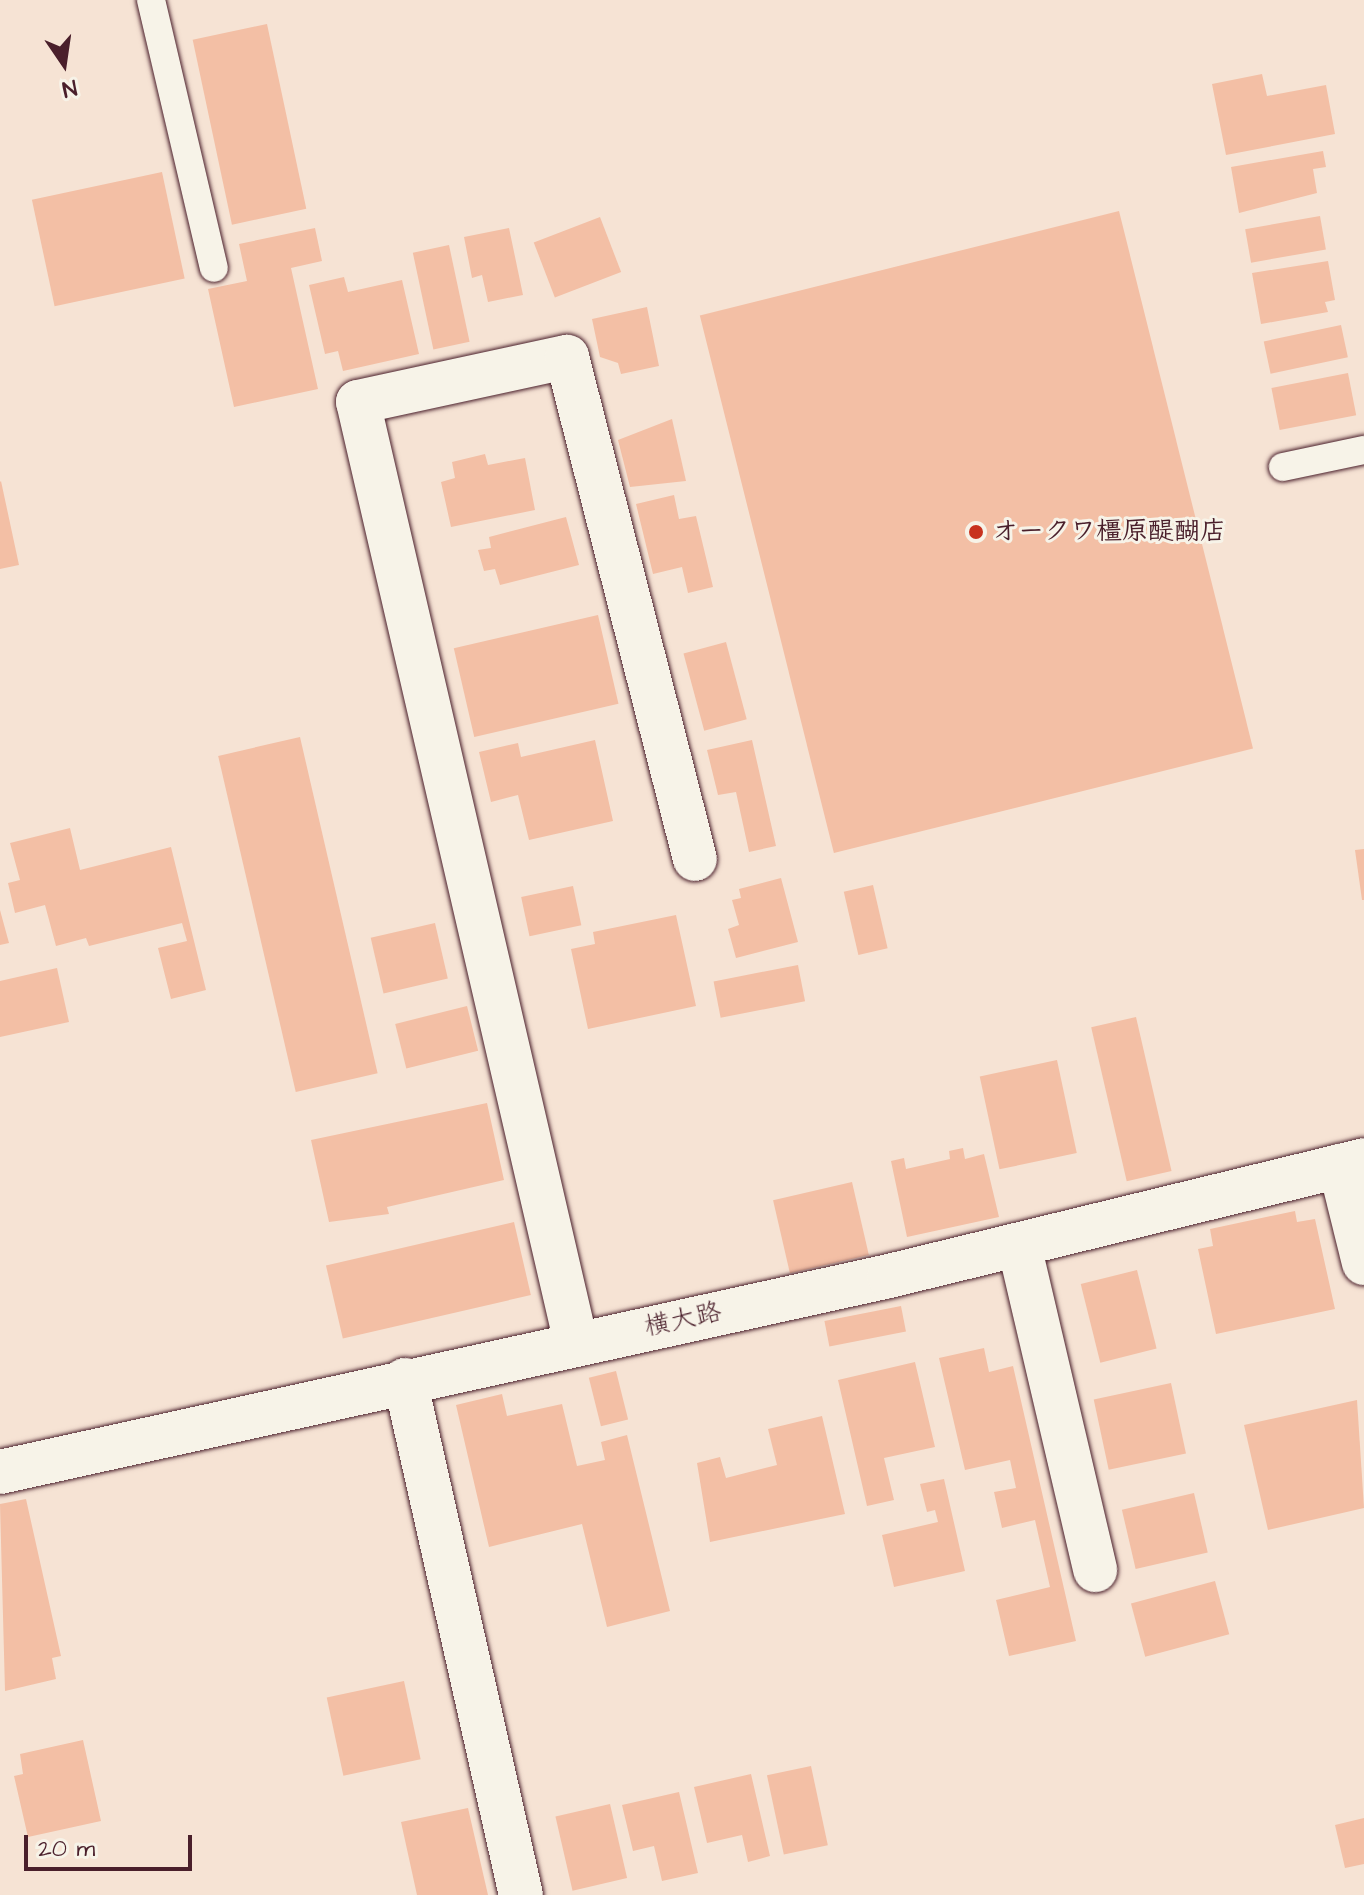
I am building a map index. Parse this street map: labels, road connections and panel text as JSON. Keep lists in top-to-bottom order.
{
  "streets": {
    "street": ["横大路"]
  },
  "places": ["オークワ橿原醍醐店"],
  "scale_bar": "20 m",
  "north": "bottom"
}
